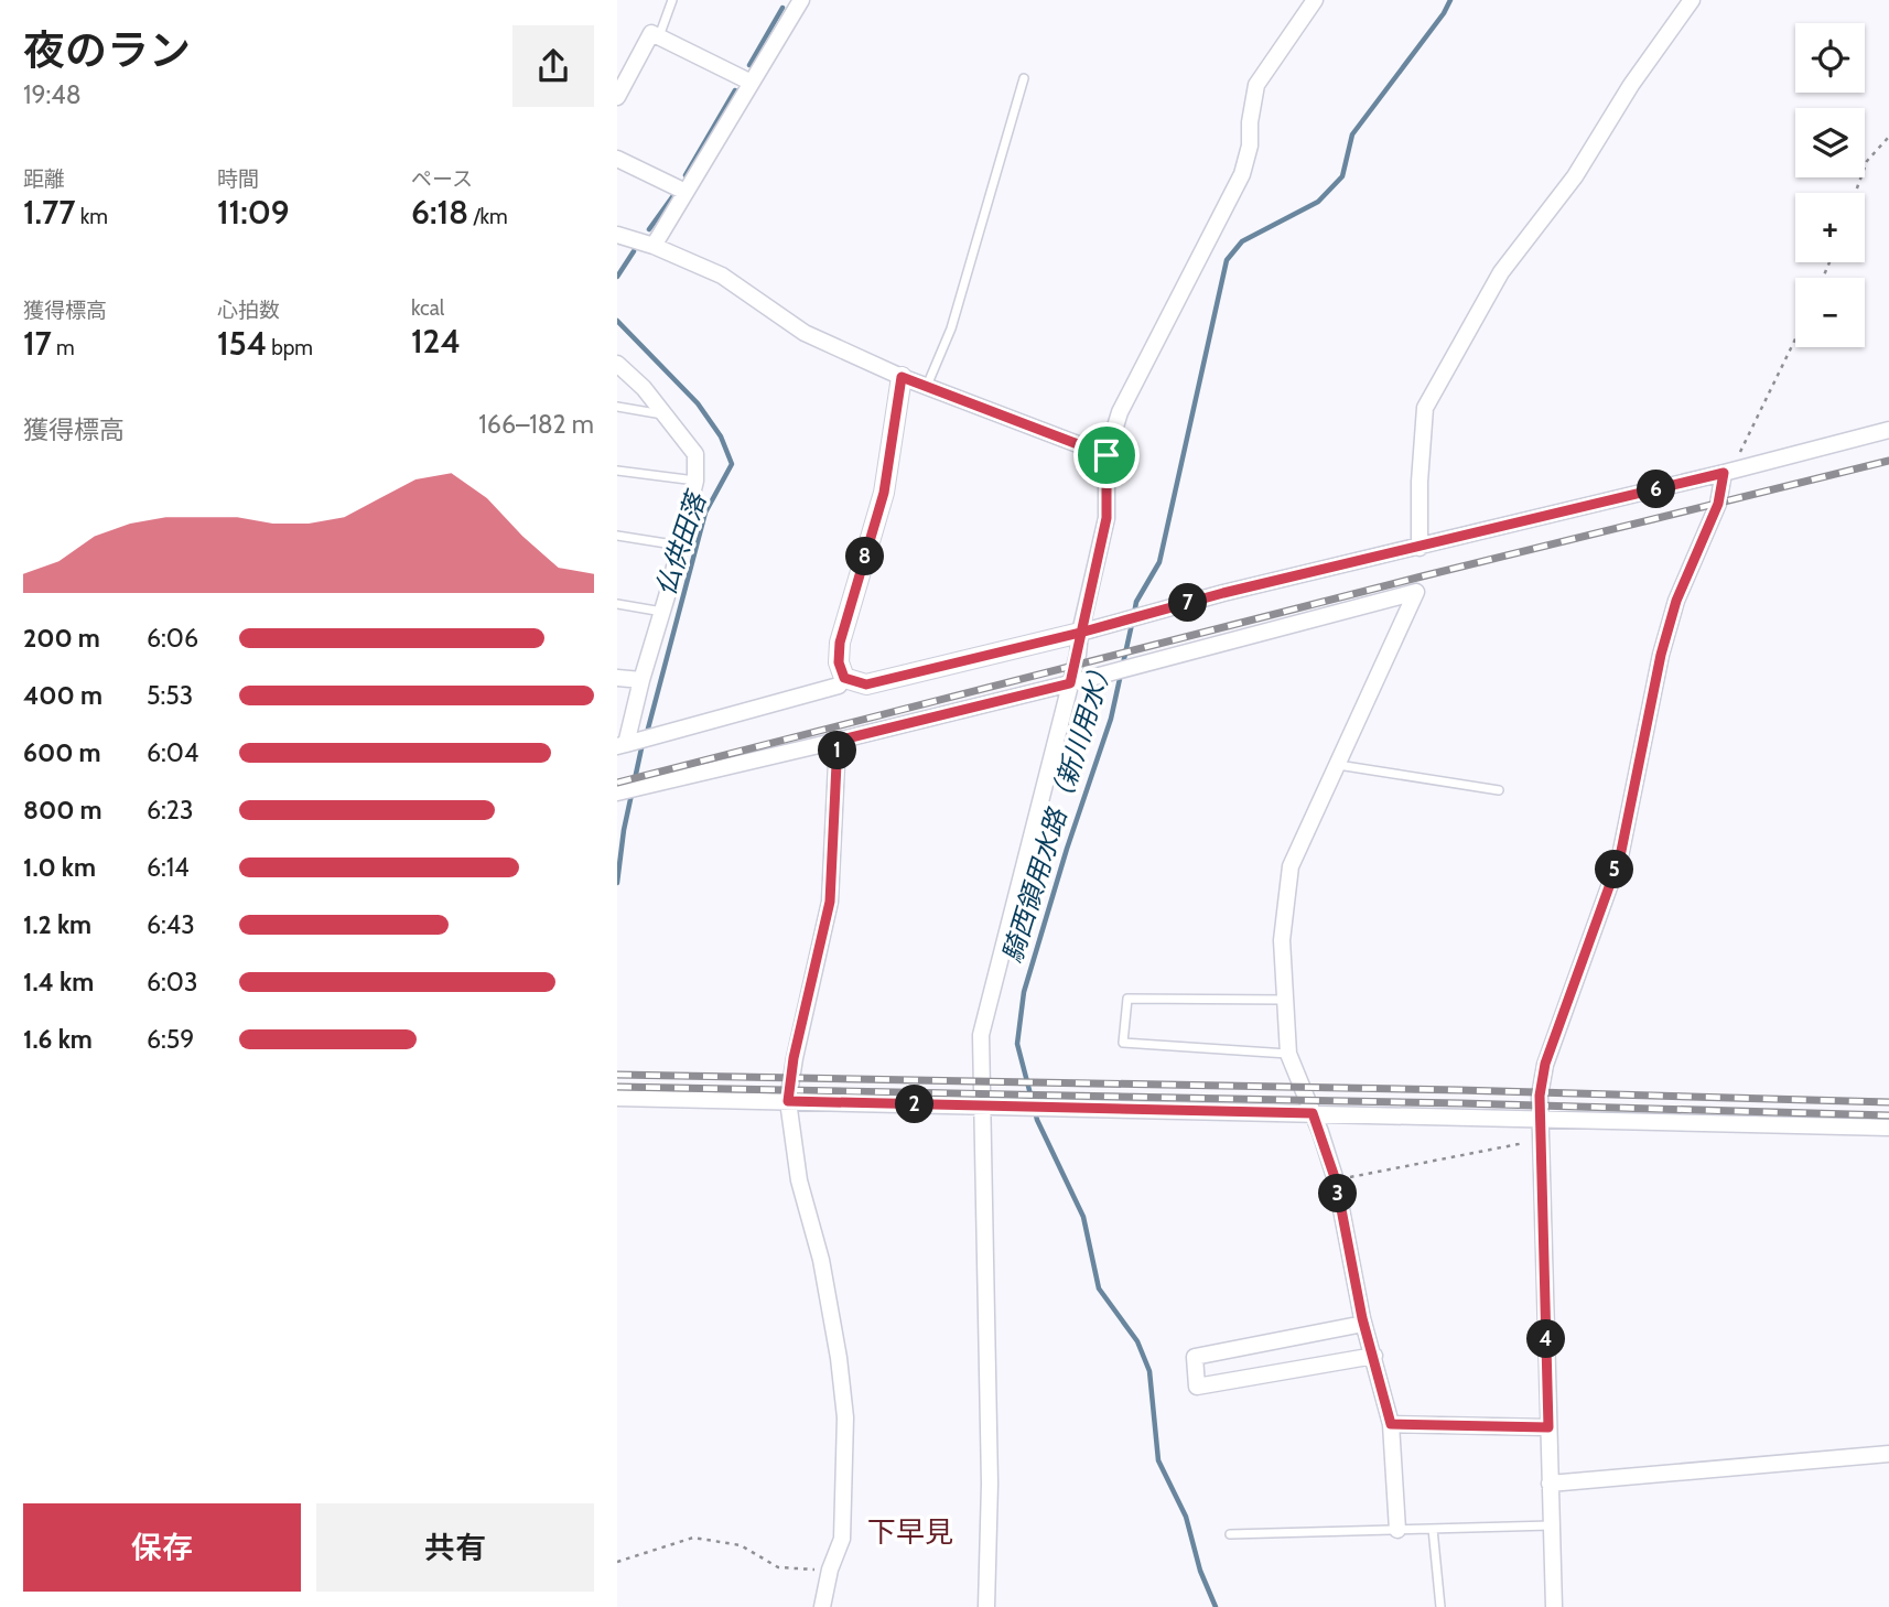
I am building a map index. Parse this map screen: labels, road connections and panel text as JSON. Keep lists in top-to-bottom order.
{
  "districts": ["下早見"],
  "water": ["仏供田落", "騎西領用水路（新川用水）"],
  "page": {
    "heading": ["夜のラン", "19:48"],
    "map_buttons": ["+", "−"],
    "stats": [
      ["距離", "1.77 km"],
      ["時間", "11:09"],
      ["ペース", "6:18 /km"],
      ["獲得標高", "17 m"],
      ["心拍数", "154 bpm"],
      ["kcal", "124"]
    ],
    "chart": ["獲得標高", "166–182 m"],
    "pins": [
      "6",
      "8",
      "7",
      "1",
      "5",
      "2",
      "3",
      "4"
    ],
    "list": [
      {
        "name": "200 m",
        "note": "6:06"
      },
      {
        "name": "400 m",
        "note": "5:53"
      },
      {
        "name": "600 m",
        "note": "6:04"
      },
      {
        "name": "800 m",
        "note": "6:23"
      },
      {
        "name": "1.0 km",
        "note": "6:14"
      },
      {
        "name": "1.2 km",
        "note": "6:43"
      },
      {
        "name": "1.4 km",
        "note": "6:03"
      },
      {
        "name": "1.6 km",
        "note": "6:59"
      }
    ],
    "buttons": ["保存", "共有"]
  }
}
